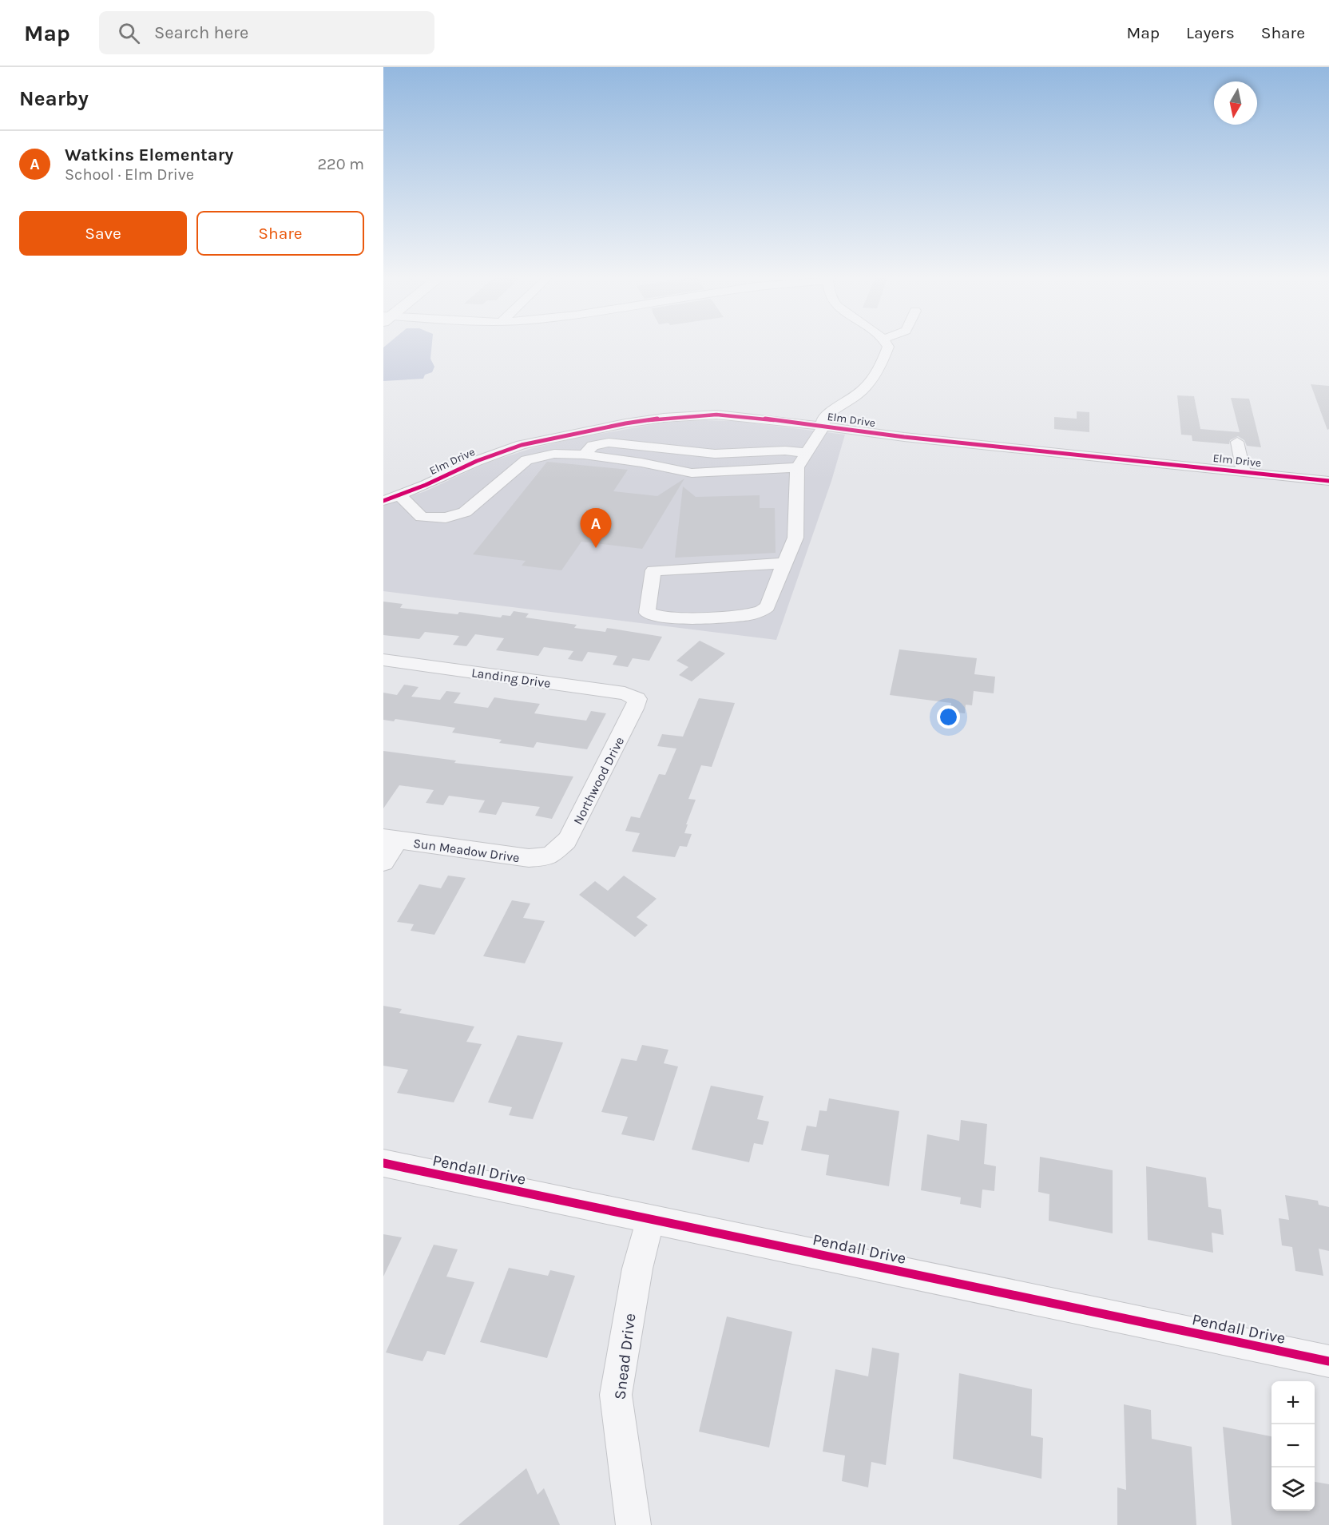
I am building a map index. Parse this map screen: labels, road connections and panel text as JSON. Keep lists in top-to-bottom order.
{
  "streets": {
    "street": [
      "Elm Drive",
      "Landing Drive",
      "Northwood Drive",
      "Sun Meadow Drive",
      "Pendall Drive",
      "Snead Drive"
    ]
  },
  "crossings": [
    ["Landing Drive", "Northwood Drive"],
    ["Northwood Drive", "Sun Meadow Drive"],
    ["Pendall Drive", "Snead Drive"]
  ],
  "north": "bottom",
  "page": {
    "header": "Map",
    "search": "Search here",
    "nav": ["Map", "Layers", "Share"],
    "heading": "Nearby",
    "list": [
      {
        "mark": "A",
        "name": "Watkins Elementary",
        "note": "School · Elm Drive",
        "value": "220 m"
      }
    ],
    "buttons": ["Save", "Share"],
    "pins": "A",
    "map_buttons": ["+", "−"]
  }
}
